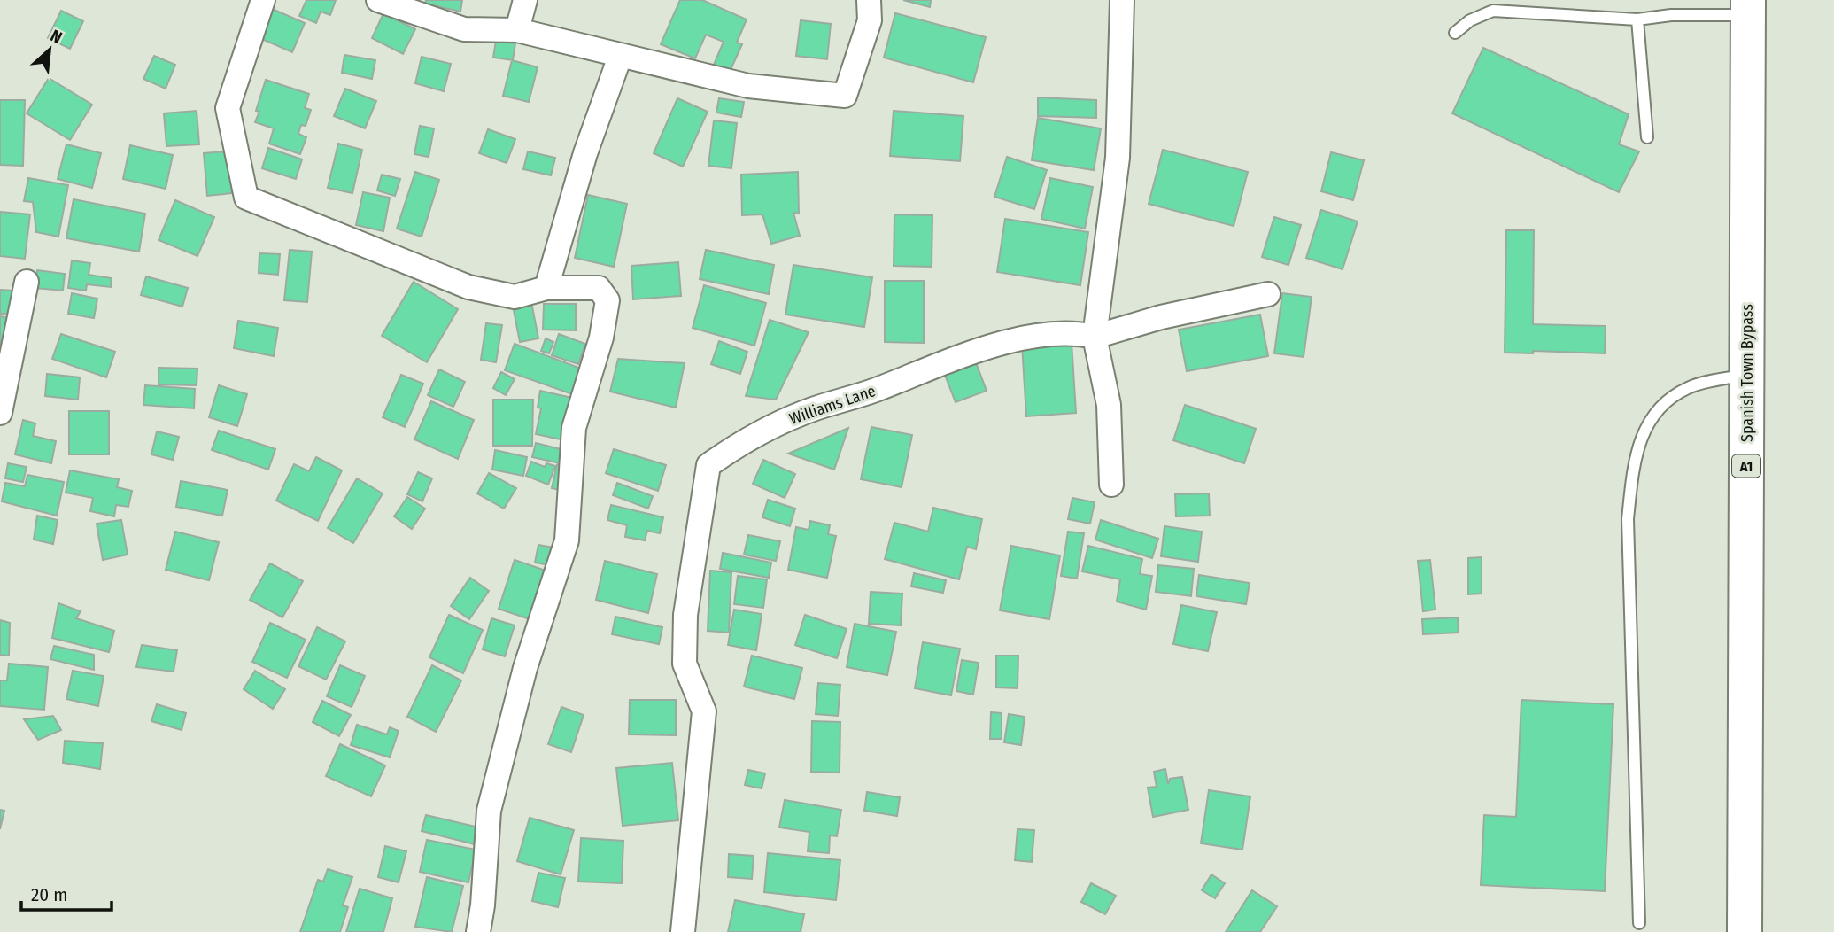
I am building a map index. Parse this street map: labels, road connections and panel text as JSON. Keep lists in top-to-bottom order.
{
  "streets": {
    "main road": ["Spanish Town Bypass", "A1"],
    "street": ["Williams Lane"]
  },
  "scale_bar": "20 m",
  "north": "top right"
}
